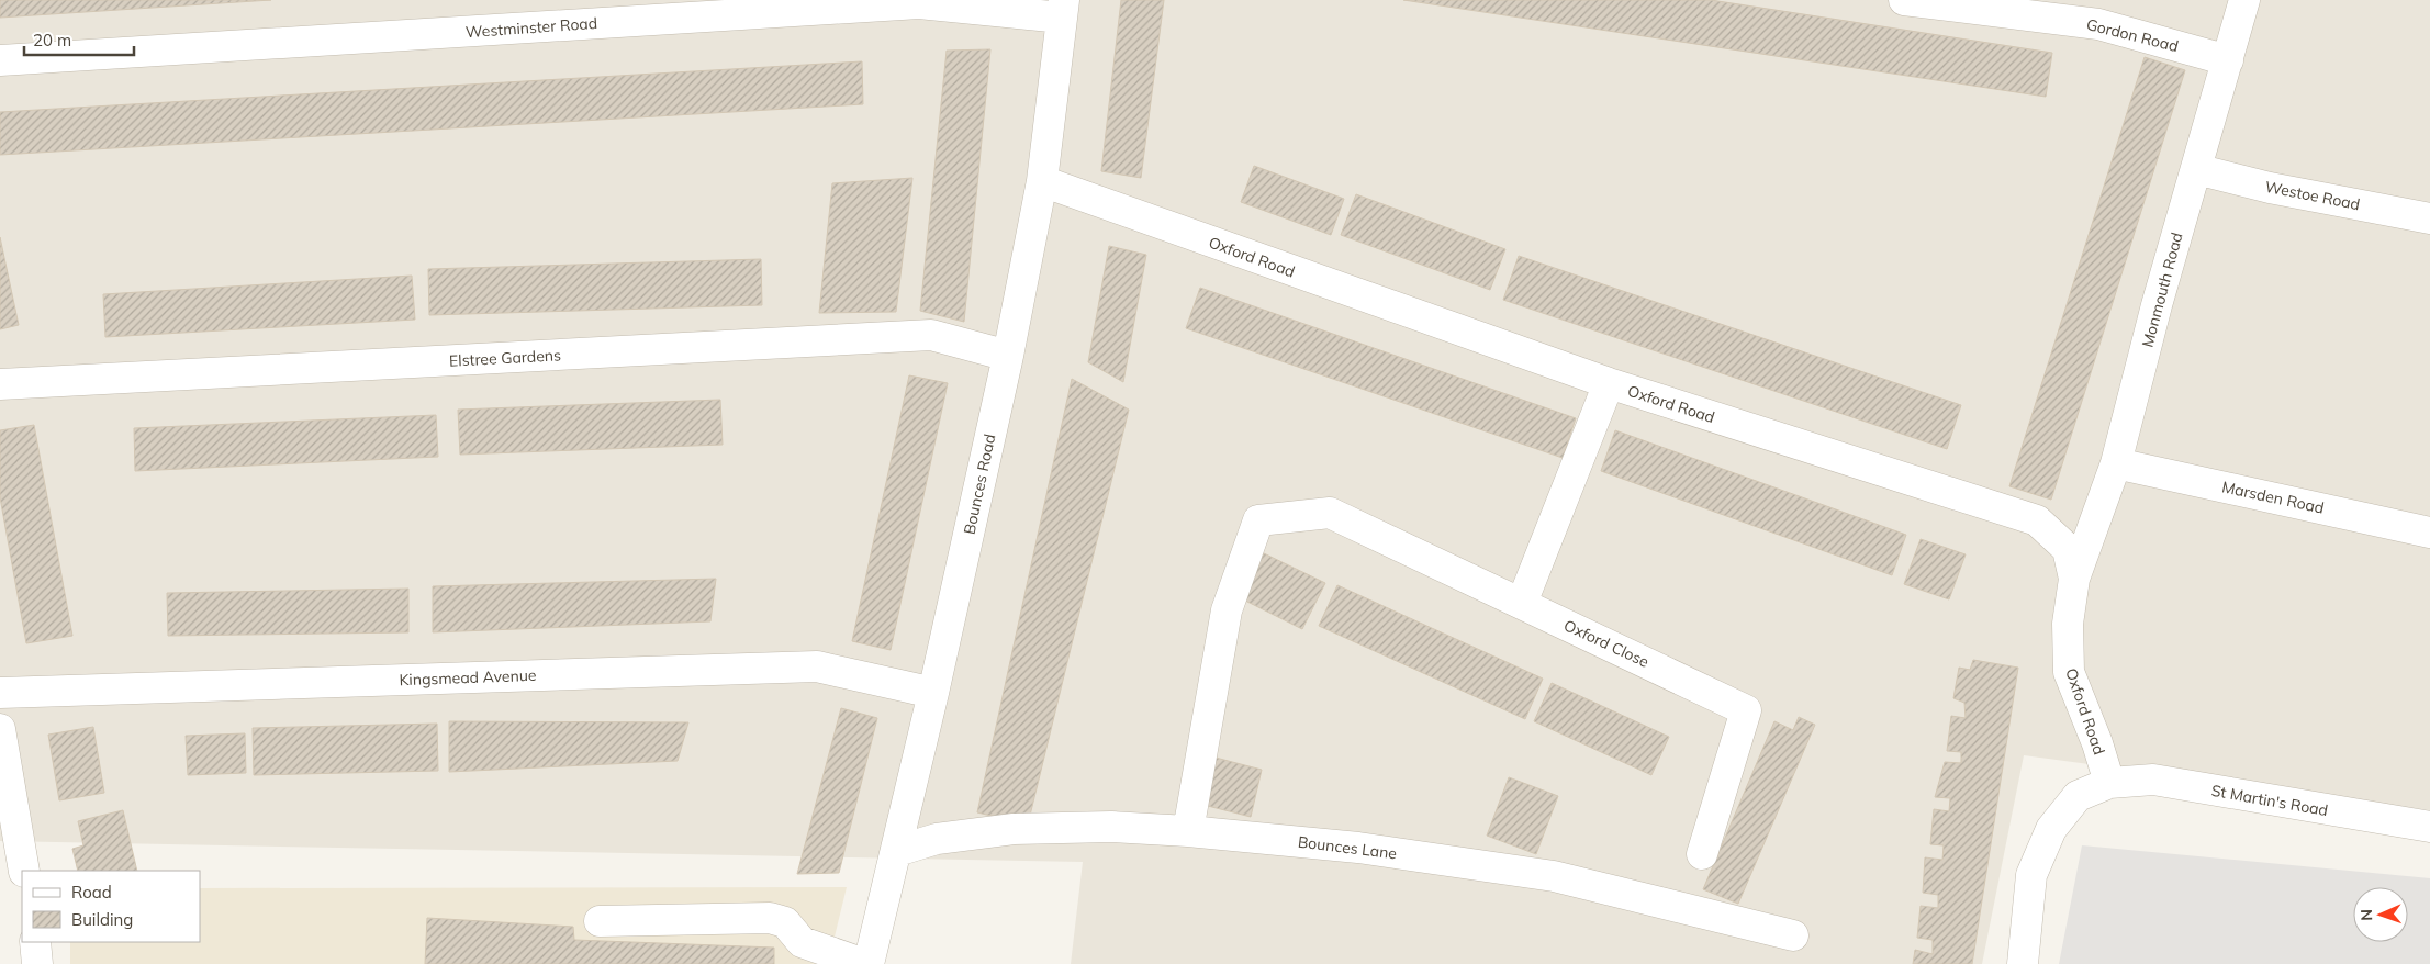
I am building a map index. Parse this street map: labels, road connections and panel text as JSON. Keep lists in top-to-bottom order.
{
  "streets": {
    "street": [
      "Westminster Road",
      "Gordon Road",
      "Westoe Road",
      "Oxford Road",
      "Monmouth Road",
      "Elstree Gardens",
      "Bounces Road",
      "Marsden Road",
      "Oxford Close",
      "Kingsmead Avenue",
      "St Martin's Road",
      "Bounces Lane"
    ]
  },
  "crossings": [
    ["Westminster Road", "Bounces Road"],
    ["Gordon Road", "Monmouth Road"],
    ["Westoe Road", "Monmouth Road"],
    ["Oxford Road", "Monmouth Road"],
    ["Oxford Road", "Bounces Road"],
    ["Oxford Road", "St Martin's Road"],
    ["Monmouth Road", "Marsden Road"],
    ["Elstree Gardens", "Bounces Road"],
    ["Bounces Road", "Kingsmead Avenue"],
    ["Bounces Road", "Bounces Lane"],
    ["Oxford Close", "Bounces Lane"]
  ],
  "legend": ["Road", "Building"],
  "scale_bar": "20 m",
  "north": "left"
}
